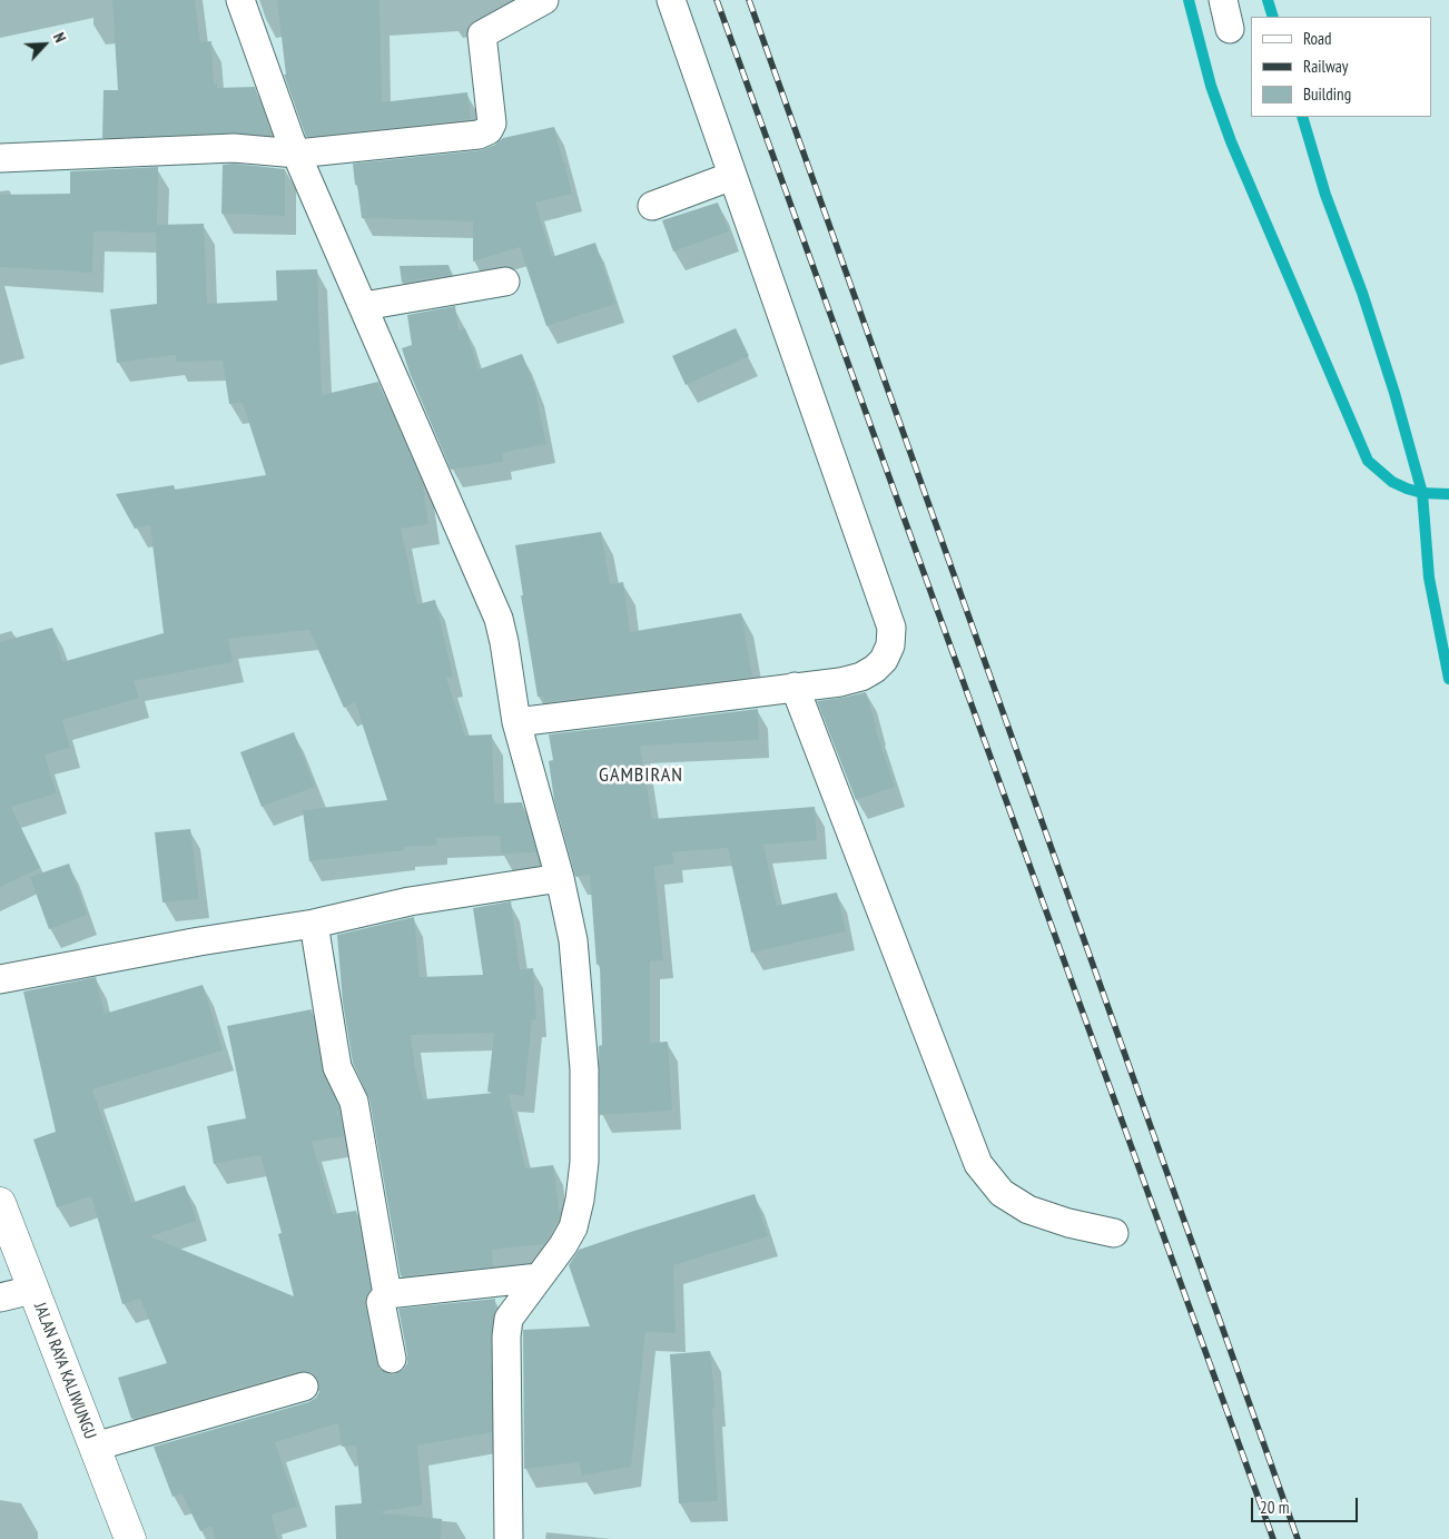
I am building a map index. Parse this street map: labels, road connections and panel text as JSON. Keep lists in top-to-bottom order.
{
  "streets": {
    "main road": ["JALAN RAYA KALIWUNGU"]
  },
  "districts": ["GAMBIRAN"],
  "legend": ["Road", "Railway", "Building"],
  "scale_bar": "20 m",
  "north": "top right"
}
